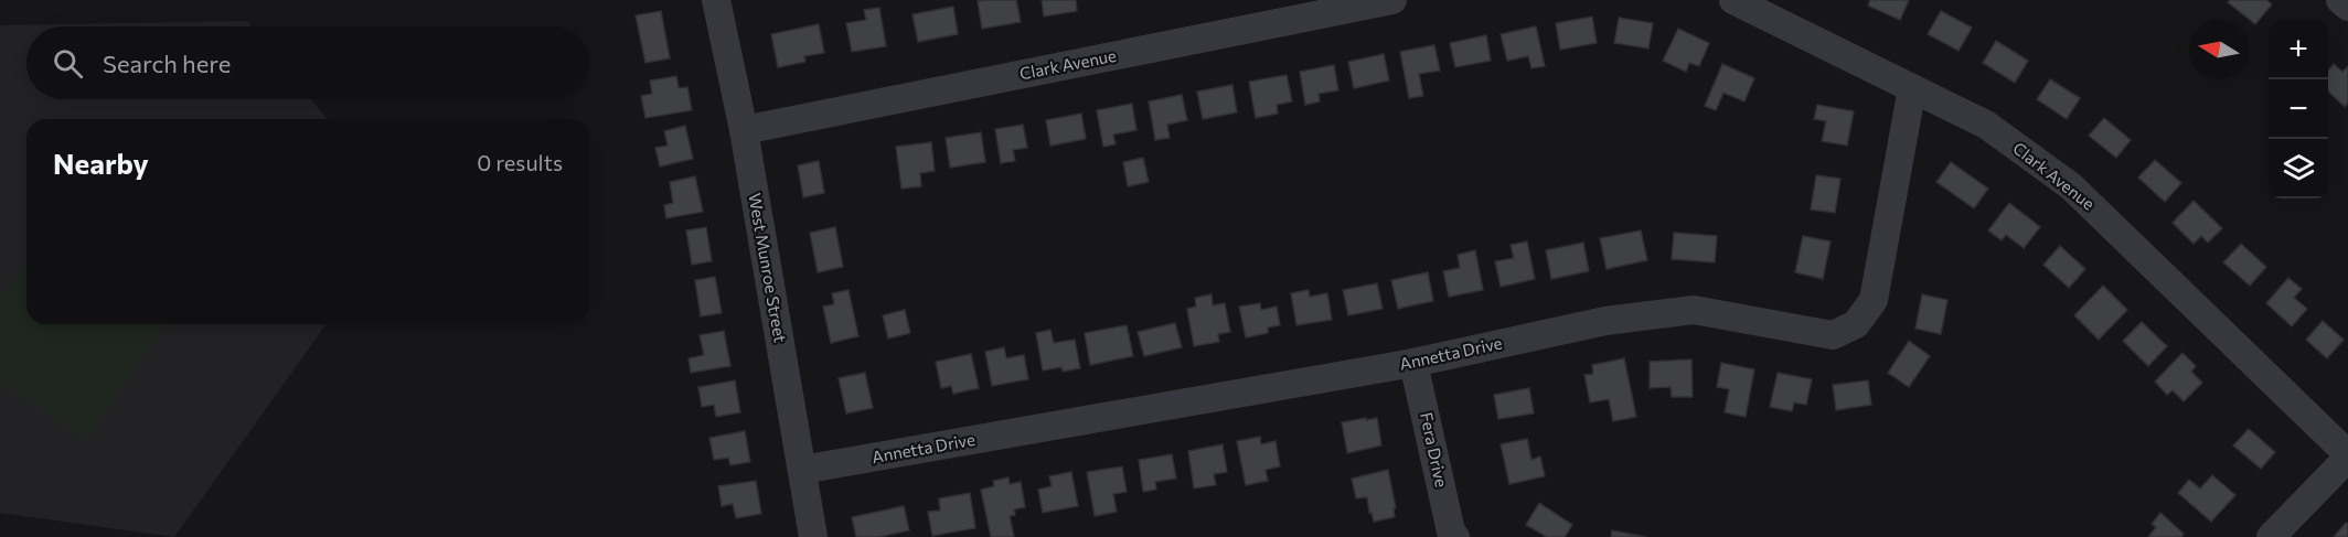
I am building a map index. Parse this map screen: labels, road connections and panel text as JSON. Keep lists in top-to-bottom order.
{
  "streets": {
    "street": [
      "Clark Avenue",
      "West Munroe Street",
      "Annetta Drive",
      "Fera Drive"
    ]
  },
  "crossings": [
    ["Clark Avenue", "West Munroe Street"],
    ["Clark Avenue", "Annetta Drive"],
    ["West Munroe Street", "Annetta Drive"],
    ["Annetta Drive", "Fera Drive"]
  ],
  "north": "left",
  "page": {
    "map_buttons": ["+", "−"],
    "search": "Search here",
    "heading": ["Nearby", "0 results"]
  }
}
